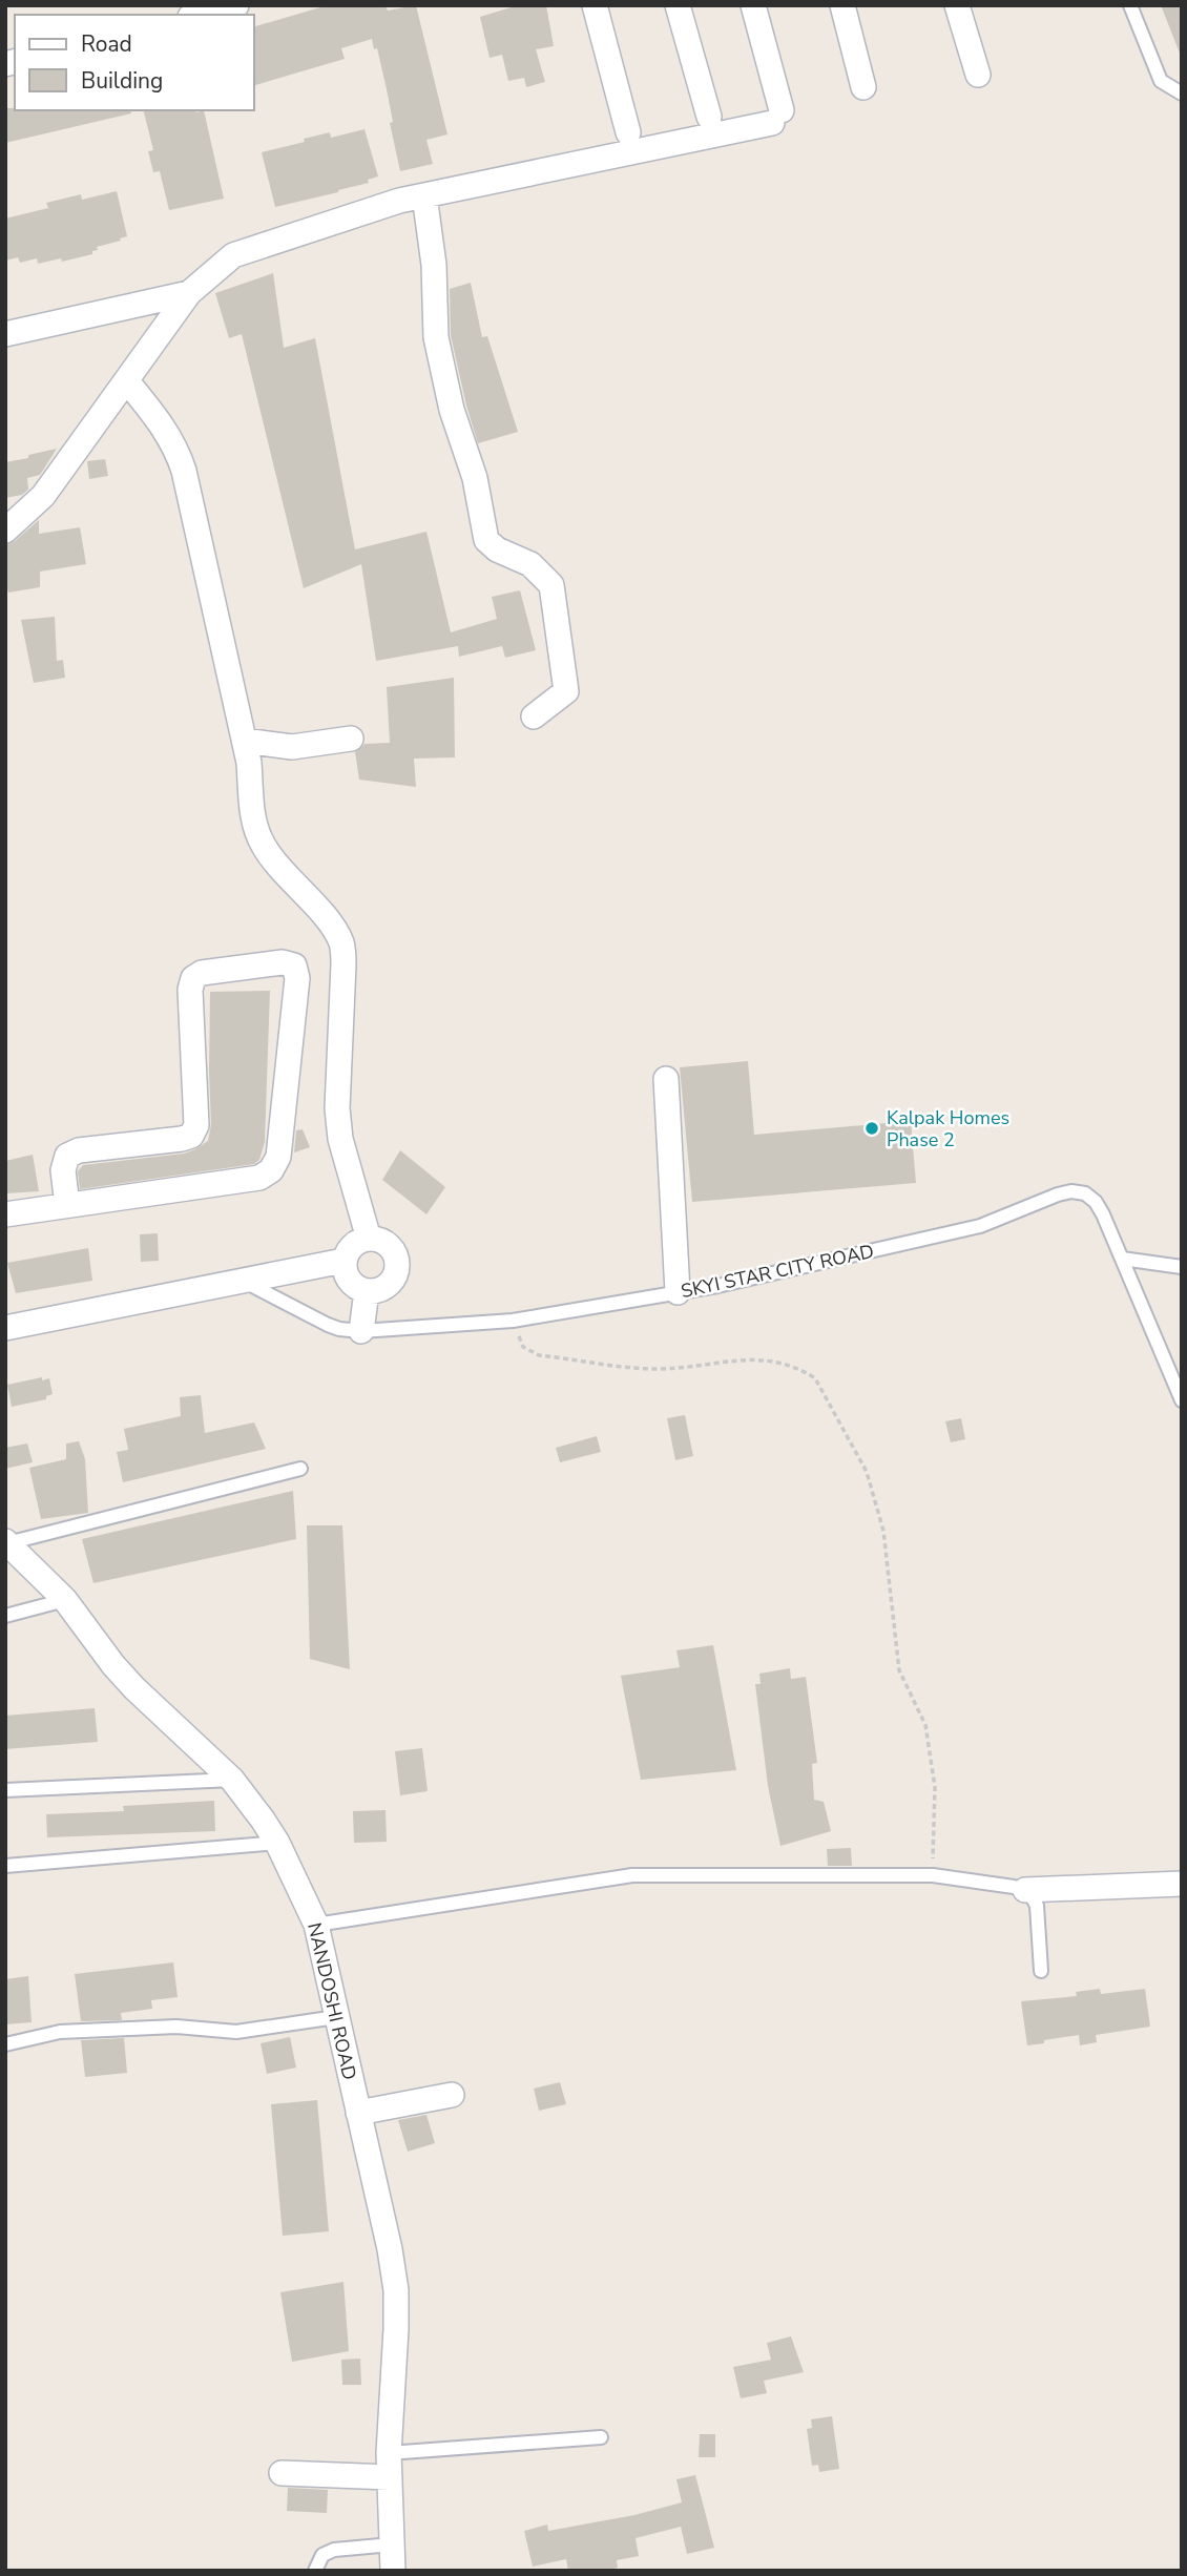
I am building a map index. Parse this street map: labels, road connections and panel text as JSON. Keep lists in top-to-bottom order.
{
  "streets": {
    "street": ["NANDOSHI ROAD"],
    "lane": ["SKYI STAR CITY ROAD"]
  },
  "places": ["Kalpak Homes Phase 2"],
  "legend": ["Road", "Building"]
}
